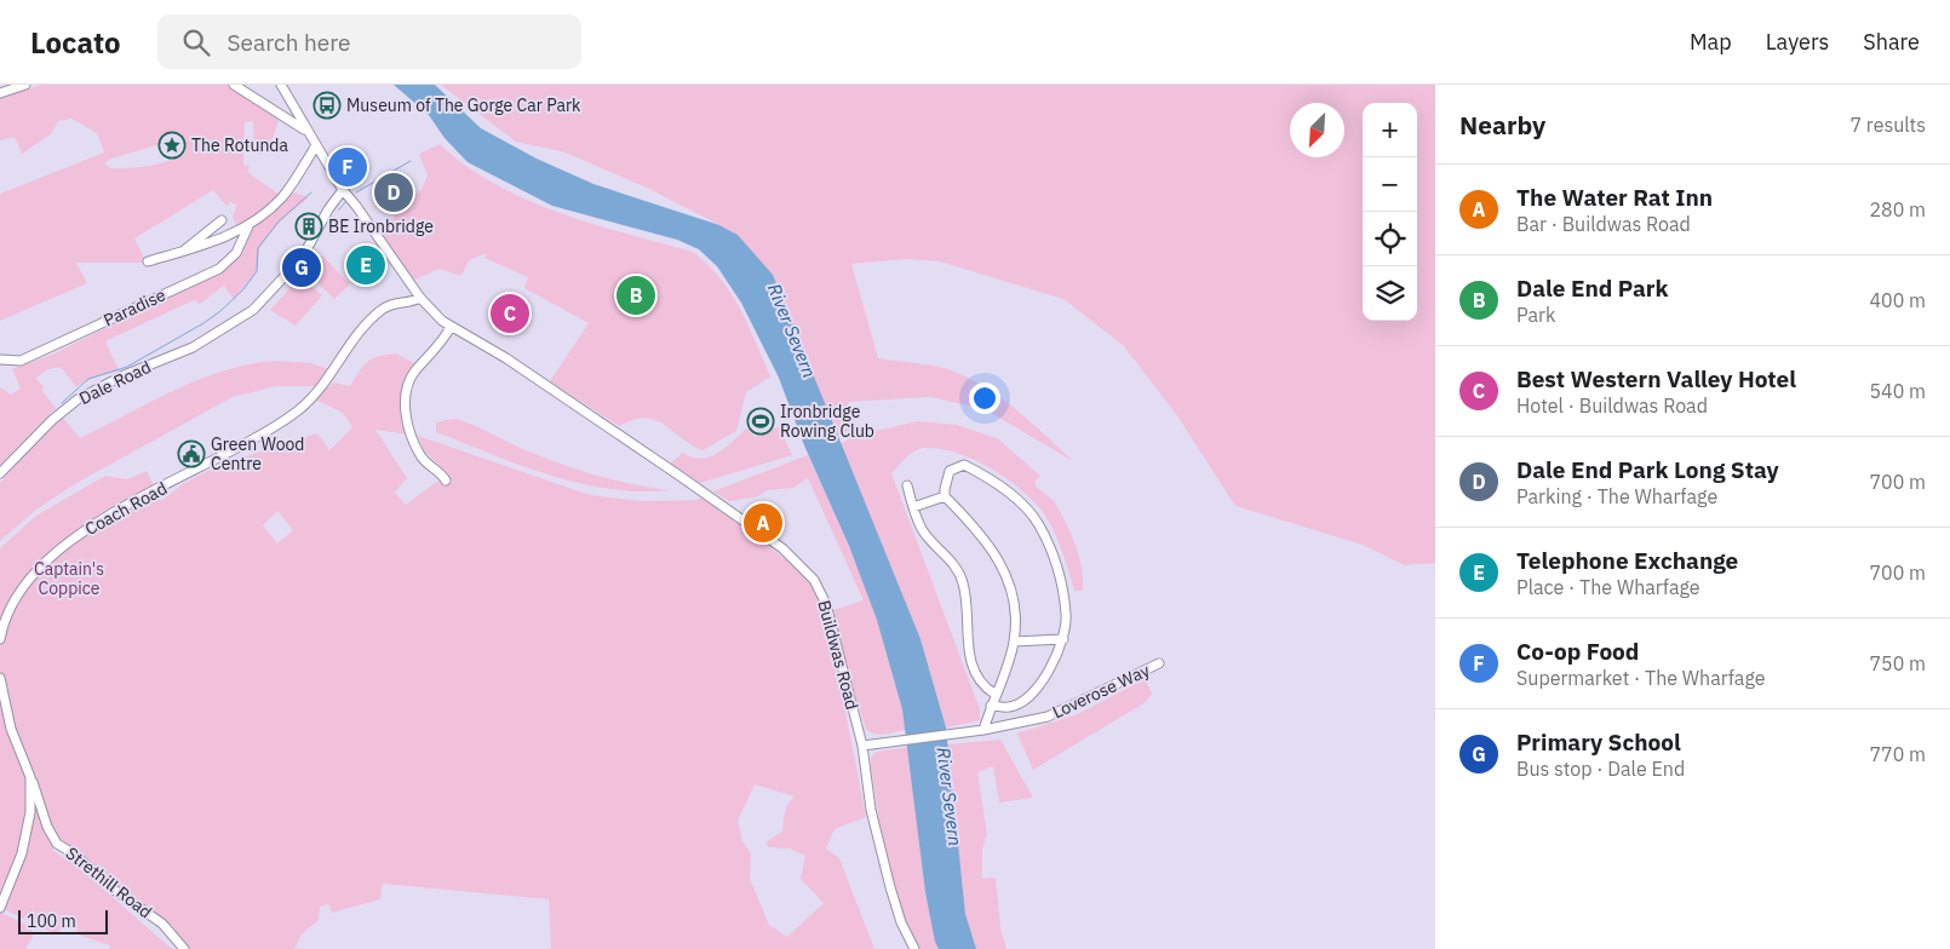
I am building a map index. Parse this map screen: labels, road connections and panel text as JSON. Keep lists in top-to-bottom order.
{
  "streets": {
    "street": [
      "Paradise",
      "Dale Road",
      "Coach Road",
      "Buildwas Road",
      "Loverose Way",
      "Strethill Road"
    ]
  },
  "crossings": [
    ["Paradise", "Buildwas Road"],
    ["Dale Road", "Buildwas Road"],
    ["Coach Road", "Buildwas Road"],
    ["Buildwas Road", "Loverose Way"]
  ],
  "water": ["River Severn"],
  "parks": ["Captain's Coppice"],
  "places": {
    "bus stop": ["Museum of The Gorge Car Park"],
    "place": ["The Rotunda"],
    "building": ["BE Ironbridge"],
    "sports": ["Ironbridge Rowing Club"],
    "public building": ["Green Wood Centre"]
  },
  "scale_bar": "100 m",
  "north": "bottom left",
  "page": {
    "header": "Locato",
    "search": "Search here",
    "nav": ["Map", "Layers", "Share"],
    "heading": ["Nearby", "7 results"],
    "map_buttons": ["+", "−"],
    "pins": [
      "F",
      "D",
      "E",
      "G",
      "B",
      "C",
      "A"
    ],
    "list": [
      {
        "mark": "A",
        "name": "The Water Rat Inn",
        "note": "Bar · Buildwas Road",
        "value": "280 m"
      },
      {
        "mark": "B",
        "name": "Dale End Park",
        "note": "Park",
        "value": "400 m"
      },
      {
        "mark": "C",
        "name": "Best Western Valley Hotel",
        "note": "Hotel · Buildwas Road",
        "value": "540 m"
      },
      {
        "mark": "D",
        "name": "Dale End Park Long Stay",
        "note": "Parking · The Wharfage",
        "value": "700 m"
      },
      {
        "mark": "E",
        "name": "Telephone Exchange",
        "note": "Place · The Wharfage",
        "value": "700 m"
      },
      {
        "mark": "F",
        "name": "Co-op Food",
        "note": "Supermarket · The Wharfage",
        "value": "750 m"
      },
      {
        "mark": "G",
        "name": "Primary School",
        "note": "Bus stop · Dale End",
        "value": "770 m"
      }
    ],
    "scale": "100 m"
  }
}
